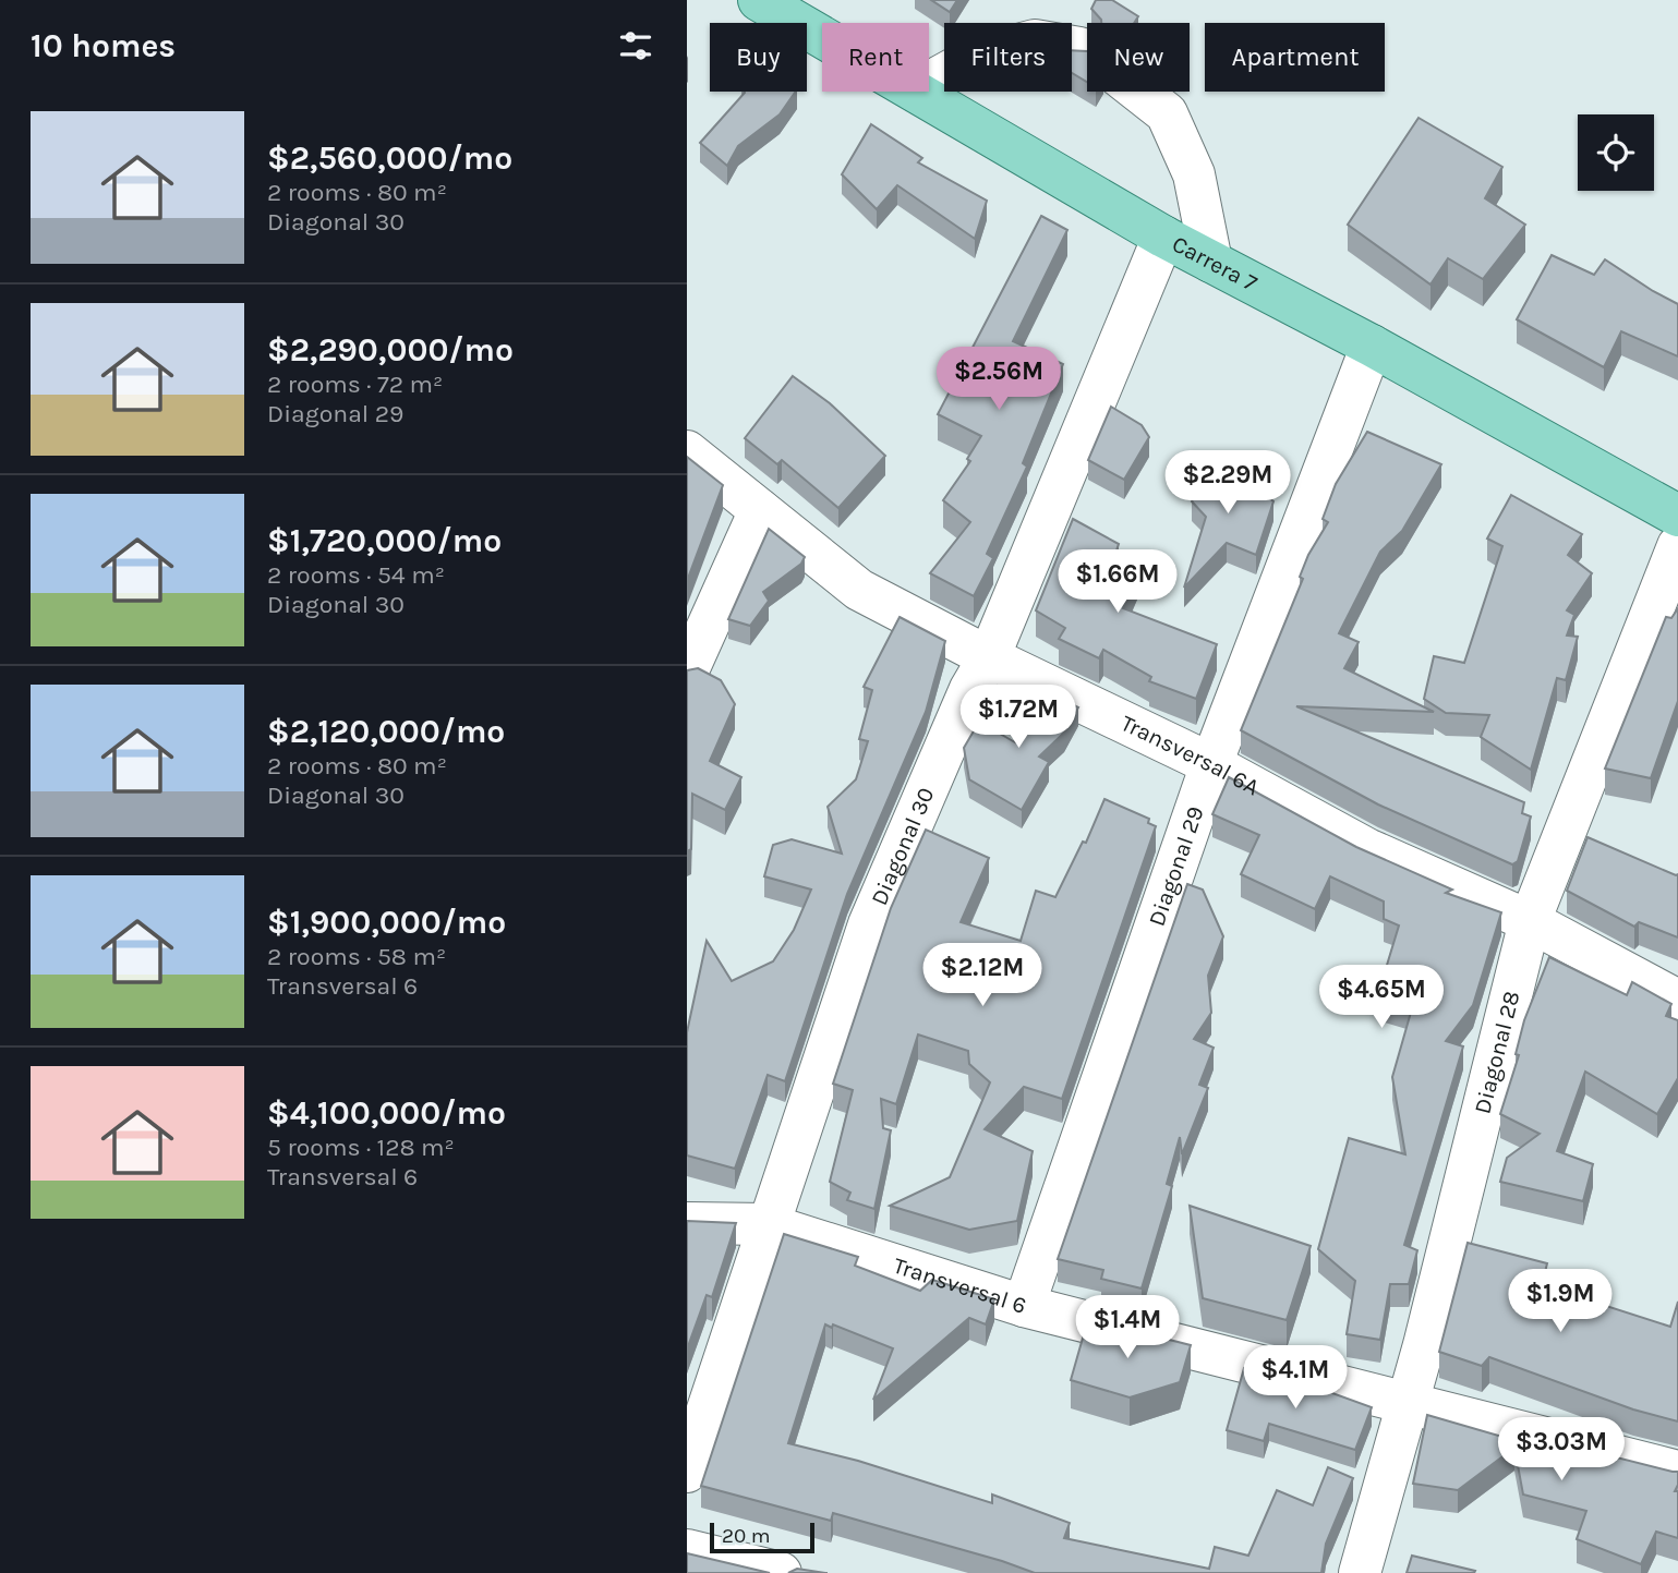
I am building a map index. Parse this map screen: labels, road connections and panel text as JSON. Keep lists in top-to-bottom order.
{
  "streets": {
    "main road": ["Carrera 7"],
    "street": [
      "Transversal 6A",
      "Diagonal 30",
      "Diagonal 29",
      "Diagonal 28",
      "Transversal 6"
    ]
  },
  "crossings": [
    ["Carrera 7", "Diagonal 30"],
    ["Carrera 7", "Diagonal 29"],
    ["Transversal 6A", "Diagonal 30"],
    ["Transversal 6A", "Diagonal 29"],
    ["Transversal 6A", "Diagonal 28"],
    ["Diagonal 30", "Transversal 6"],
    ["Diagonal 29", "Transversal 6"],
    ["Diagonal 28", "Transversal 6"]
  ],
  "scale_bar": "20 m",
  "page": {
    "heading": "10 homes",
    "chip": [
      "Buy",
      "Rent",
      "Filters",
      "New",
      "Apartment"
    ],
    "list": [
      {
        "name": "$2,560,000/mo",
        "note": "2 rooms · 80 m² · Diagonal 30"
      },
      {
        "name": "$2,290,000/mo",
        "note": "2 rooms · 72 m² · Diagonal 29"
      },
      {
        "name": "$1,720,000/mo",
        "note": "2 rooms · 54 m² · Diagonal 30"
      },
      {
        "name": "$2,120,000/mo",
        "note": "2 rooms · 80 m² · Diagonal 30"
      },
      {
        "name": "$1,900,000/mo",
        "note": "2 rooms · 58 m² · Transversal 6"
      },
      {
        "name": "$4,100,000/mo",
        "note": "5 rooms · 128 m² · Transversal 6"
      }
    ],
    "price": [
      "$2.56M",
      "$2.29M",
      "$1.66M",
      "$1.72M",
      "$2.12M",
      "$4.65M",
      "$1.9M",
      "$1.4M",
      "$4.1M",
      "$3.03M"
    ],
    "scale": "20 m"
  }
}
